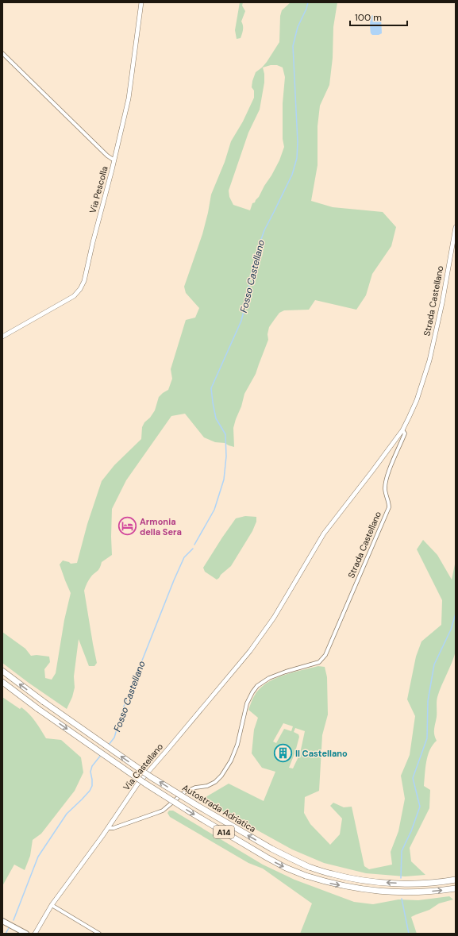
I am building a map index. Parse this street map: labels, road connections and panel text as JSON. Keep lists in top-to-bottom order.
{
  "streets": {
    "highway": ["Autostrada Adriatica", "A14"],
    "street": ["Via Pescolla", "Strada Castellano", "Via Castellano"]
  },
  "crossings": [
    ["Strada Castellano", "Via Castellano"]
  ],
  "water": ["Fosso Castellano"],
  "places": {
    "hotel": ["Armonia della Sera"],
    "building": ["Il Castellano"]
  },
  "scale_bar": "100 m"
}
